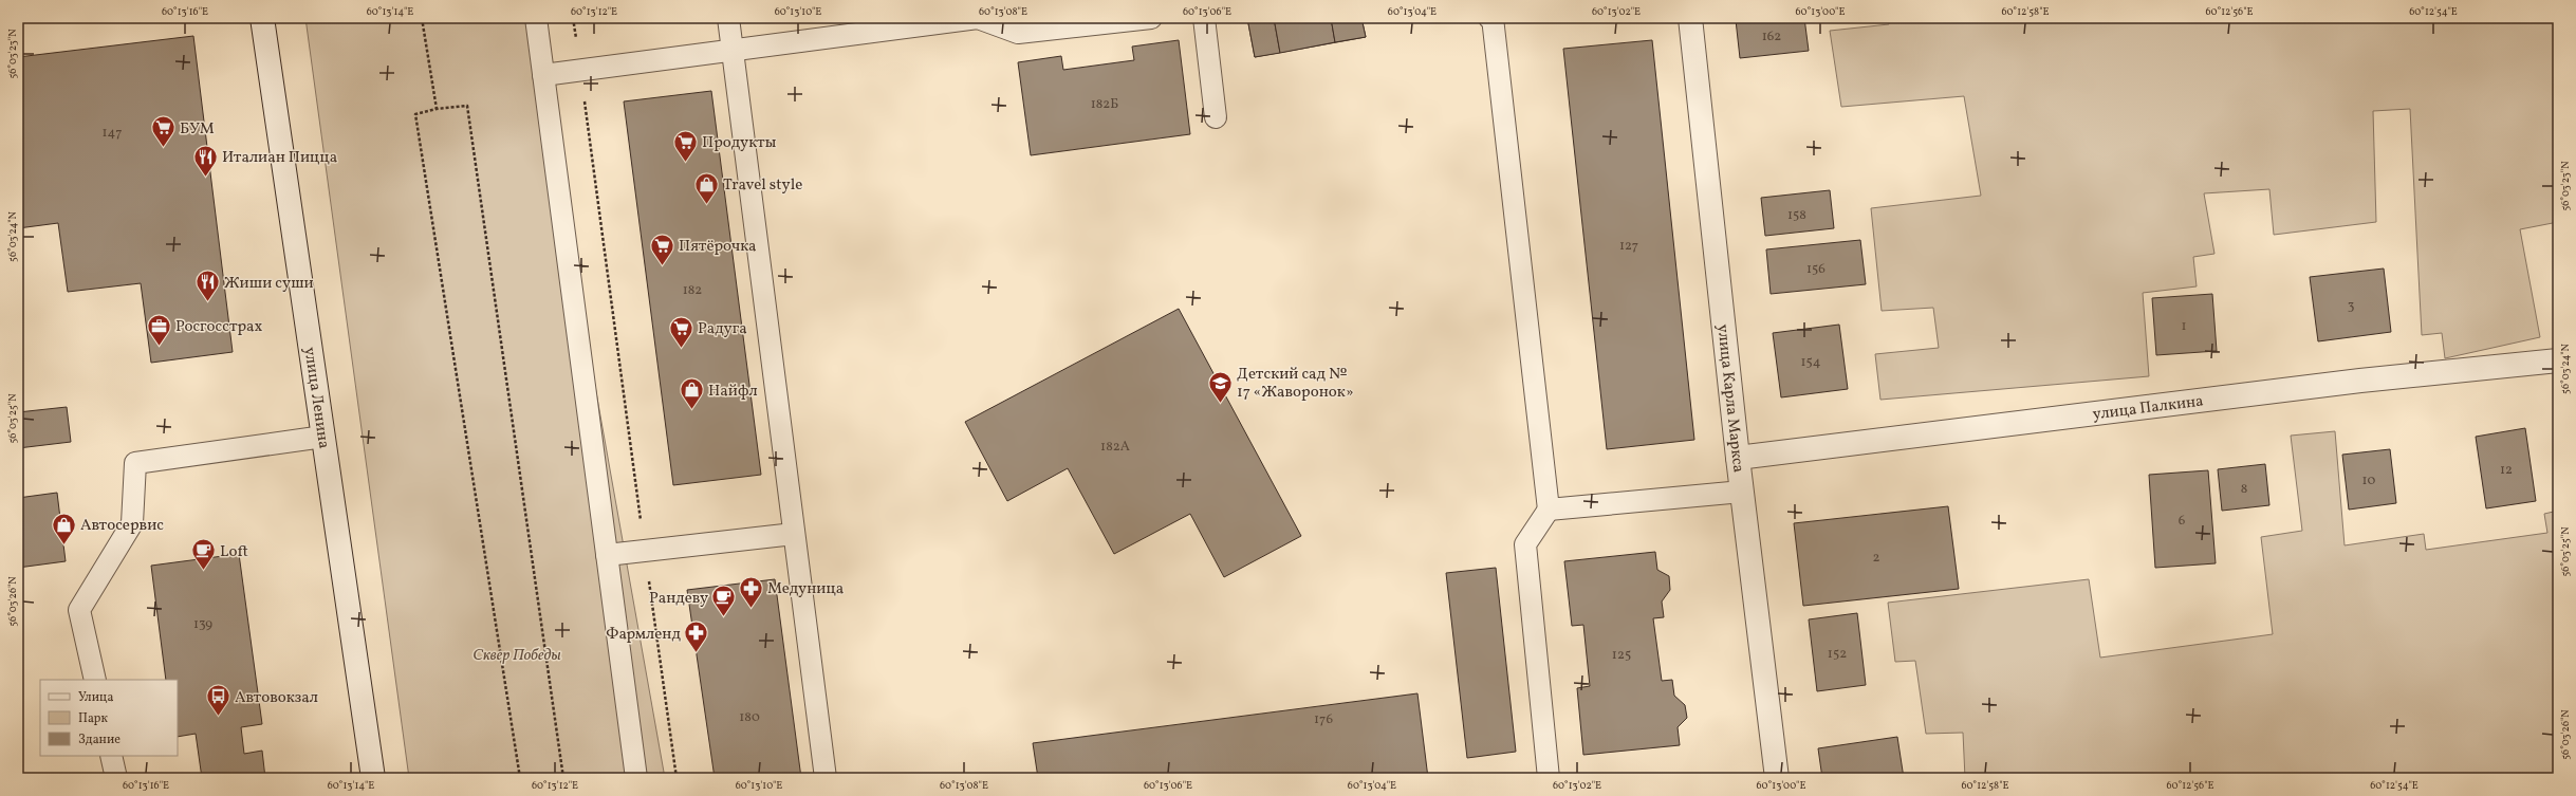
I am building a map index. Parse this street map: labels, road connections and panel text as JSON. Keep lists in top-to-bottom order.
{
  "streets": {
    "street": ["улица Ленина", "улица Карла Маркса", "улица Палкина"]
  },
  "crossings": [
    ["улица Карла Маркса", "улица Палкина"]
  ],
  "parks": ["Сквер Победы"],
  "places": {
    "supermarket": [
      "БУМ",
      "Продукты",
      "Пятёрочка",
      "Радуга"
    ],
    "restaurant": ["Италиан Пицца", "Жиши суши"],
    "shop": ["Travel style", "Найфл", "Автосервис"],
    "office": ["Росгосстрах"],
    "school or university": ["Детский сад № 17 «Жаворонок»"],
    "cafe": ["Loft", "Рандеву"],
    "pharmacy": ["Медуница", "Фармленд"],
    "bus stop": ["Автовокзал"]
  },
  "house_numbers": [
    "162",
    "182Б",
    "147",
    "158",
    "127",
    "156",
    "182",
    "3",
    "1",
    "154",
    "182А",
    "12",
    "10",
    "8",
    "6",
    "2",
    "139",
    "152",
    "125",
    "180",
    "176"
  ],
  "legend": ["Улица", "Парк", "Здание"],
  "coordinates": [
    "60°13'16\"E",
    "60°13'14\"E",
    "60°13'12\"E",
    "60°13'10\"E",
    "60°13'08\"E",
    "60°13'06\"E",
    "60°13'04\"E",
    "60°13'02\"E",
    "60°13'00\"E",
    "60°12'58\"E",
    "60°12'56\"E",
    "60°12'54\"E",
    "56°03'23\"N",
    "56°03'24\"N",
    "56°03'25\"N",
    "56°03'26\"N"
  ]
}
